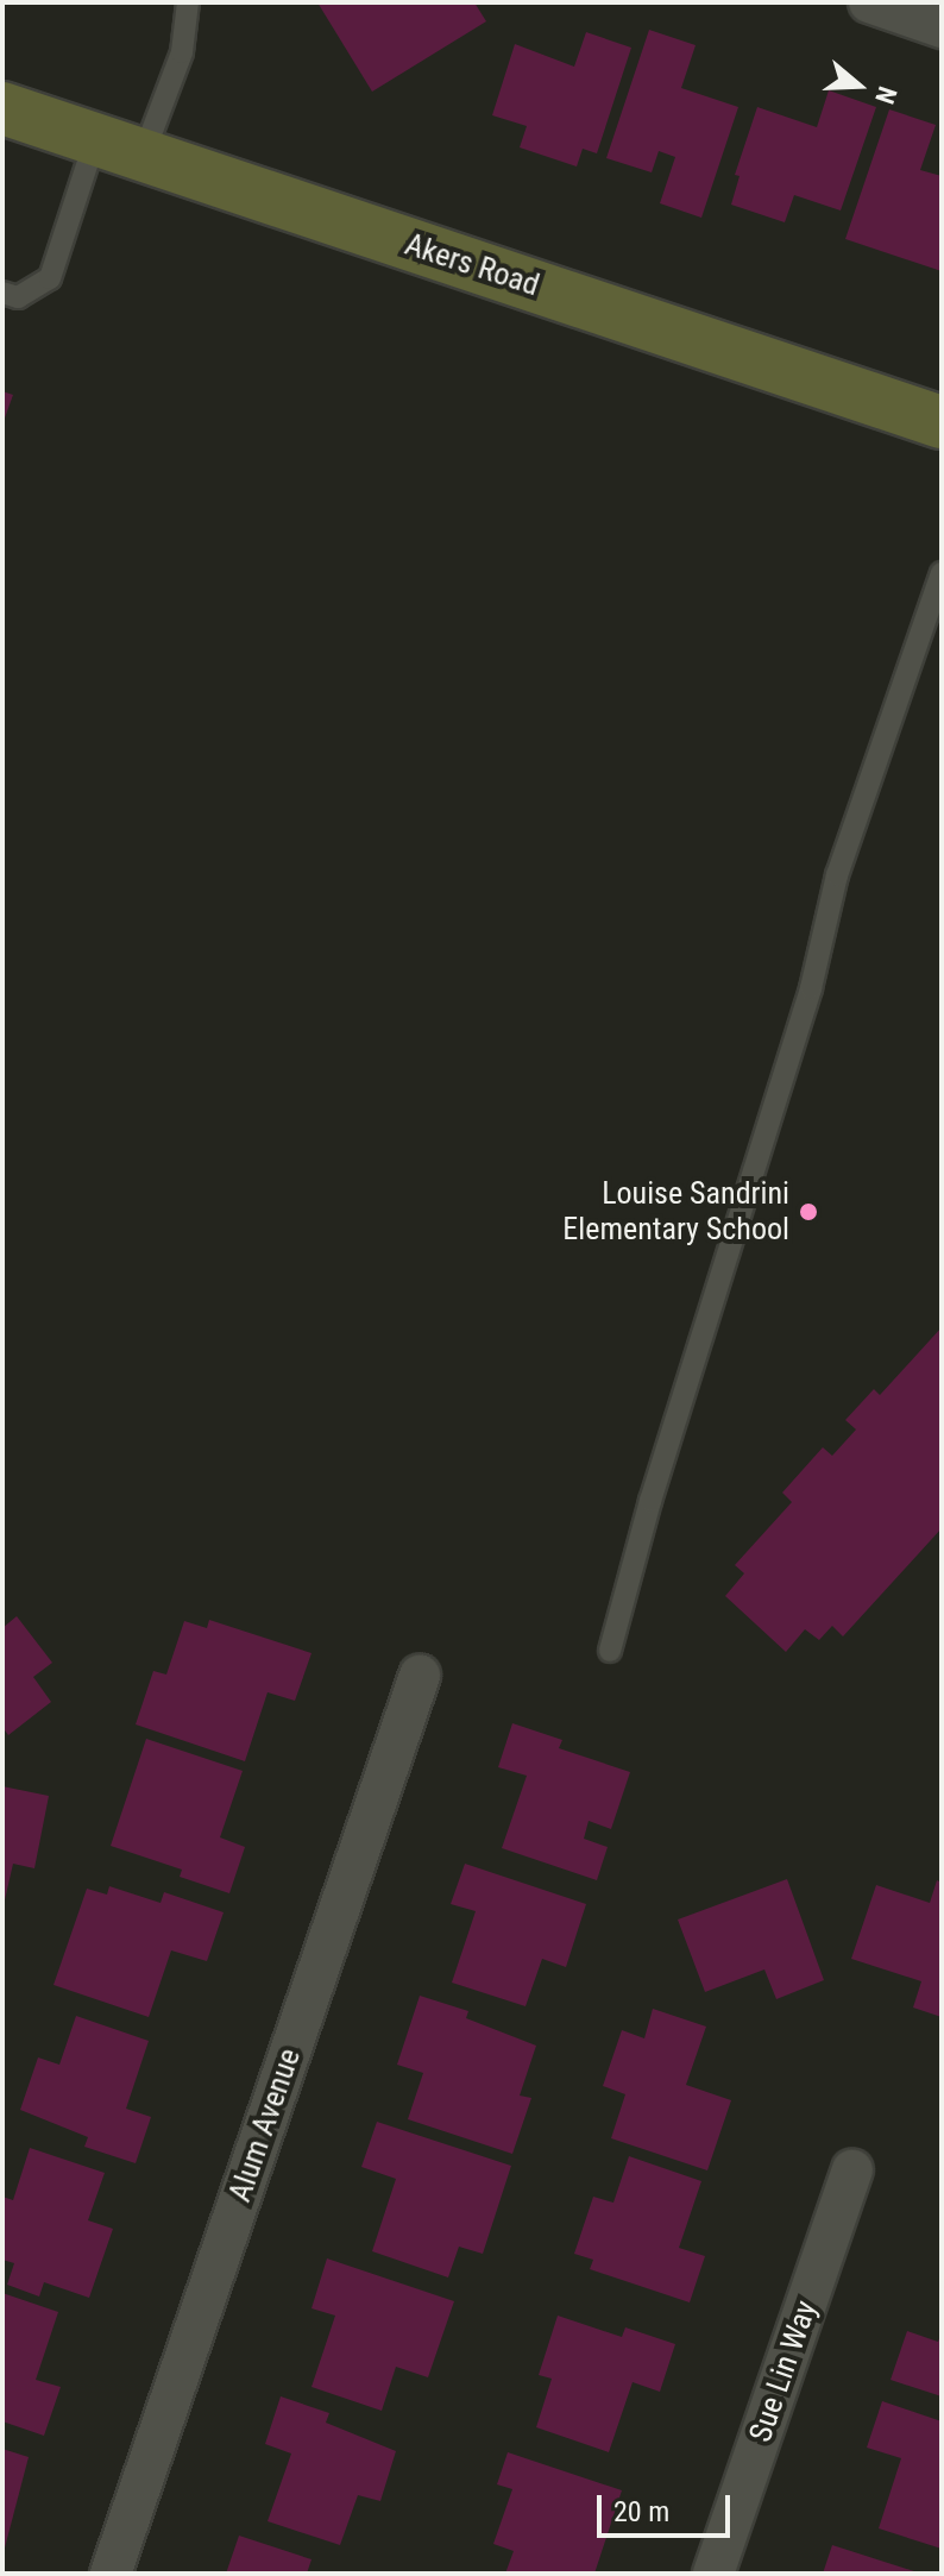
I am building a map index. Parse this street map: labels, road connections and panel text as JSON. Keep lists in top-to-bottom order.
{
  "streets": {
    "street": ["Akers Road", "Alum Avenue", "Sue Lin Way"]
  },
  "places": ["Louise Sandrini Elementary School"],
  "scale_bar": "20 m",
  "north": "right"
}
